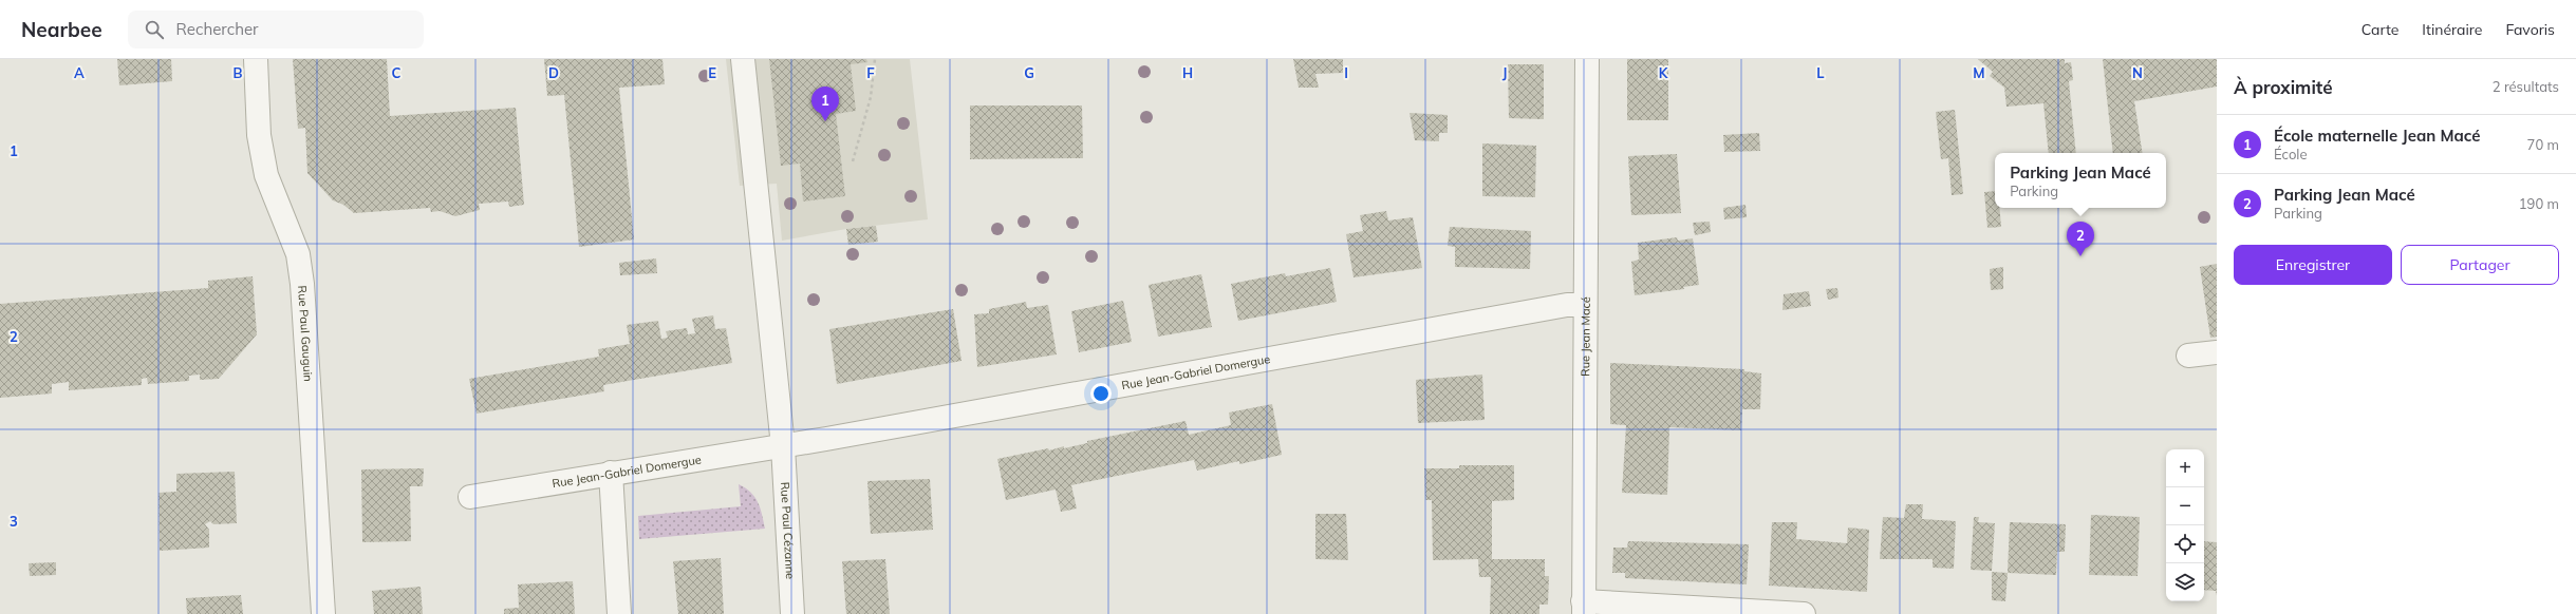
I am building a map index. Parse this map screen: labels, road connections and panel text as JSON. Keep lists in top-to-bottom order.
{
  "streets": {
    "street": [
      "Rue Paul Gauguin",
      "Rue Jean Macé",
      "Rue Jean-Gabriel Domergue",
      "Rue Paul Cézanne"
    ]
  },
  "crossings": [
    ["Rue Jean Macé", "Rue Jean-Gabriel Domergue"],
    ["Rue Jean-Gabriel Domergue", "Rue Paul Cézanne"]
  ],
  "page": {
    "header": "Nearbee",
    "search": "Rechercher",
    "nav": ["Carte", "Itinéraire", "Favoris"],
    "heading": ["À proximité", "2 résultats"],
    "pins": ["1", "2"],
    "list": [
      {
        "mark": "1",
        "name": "École maternelle Jean Macé",
        "note": "École",
        "value": "70 m"
      },
      {
        "mark": "2",
        "name": "Parking Jean Macé",
        "note": "Parking",
        "value": "190 m"
      }
    ],
    "popup": ["Parking Jean Macé", "Parking"],
    "buttons": ["Enregistrer", "Partager"],
    "map_buttons": ["+", "−"]
  },
  "grid": {
    "columns": [
      "A",
      "B",
      "C",
      "D",
      "E",
      "F",
      "G",
      "H",
      "I",
      "J",
      "K",
      "L",
      "M",
      "N"
    ],
    "rows": ["1", "2", "3"]
  }
}
